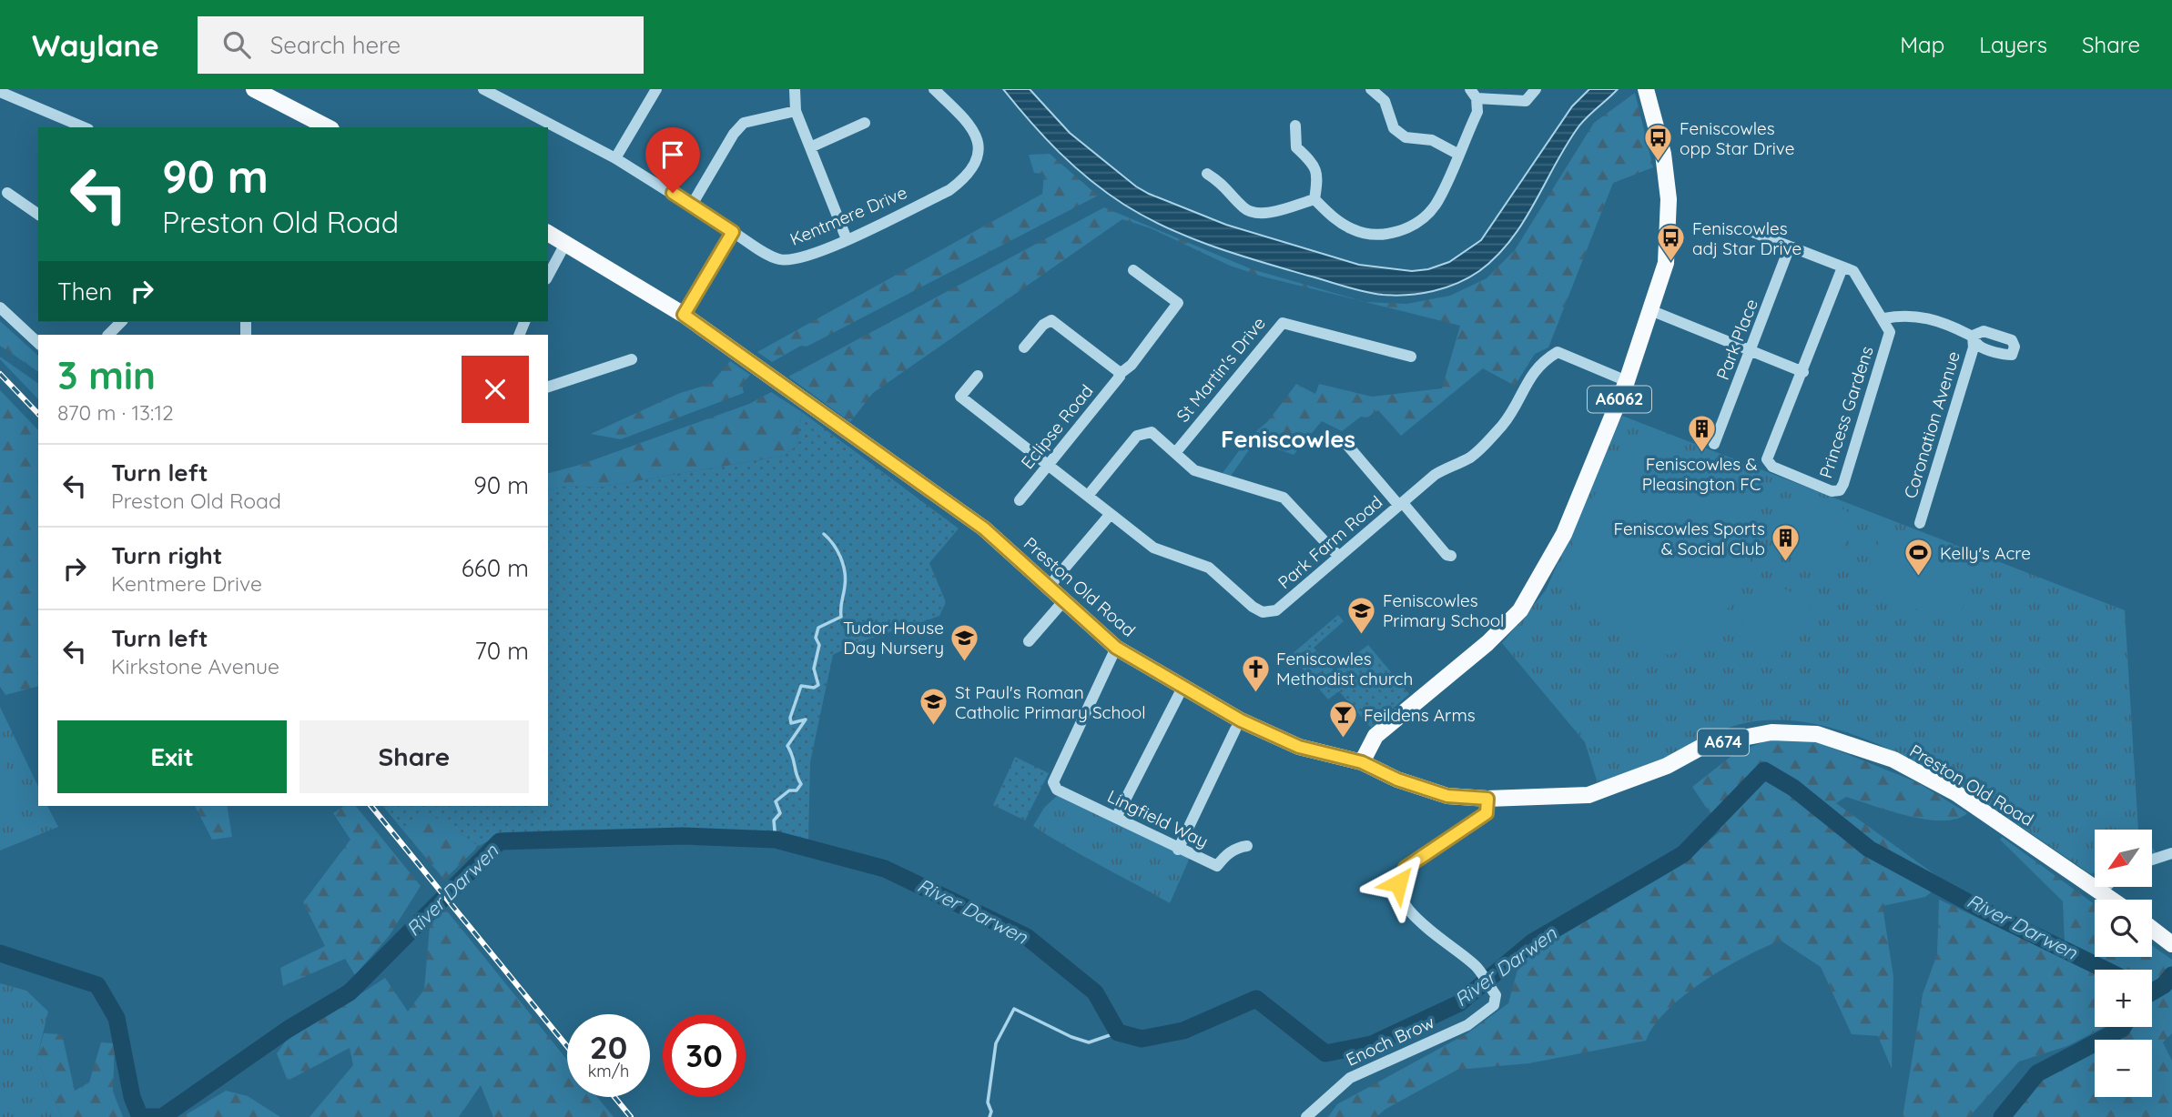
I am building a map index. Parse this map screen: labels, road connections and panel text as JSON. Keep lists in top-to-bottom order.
{
  "streets": {
    "main road": ["A6062", "Preston Old Road", "A674"],
    "street": [
      "Kentmere Drive",
      "Park Place",
      "St Martin's Drive",
      "Princess Gardens",
      "Coronation Avenue",
      "Eclipse Road",
      "Park Farm Road",
      "Lingfield Way",
      "Enoch Brow"
    ]
  },
  "crossings": [
    ["A6062", "Park Farm Road"],
    ["A6062", "Preston Old Road"],
    ["Princess Gardens", "Coronation Avenue"],
    ["Eclipse Road", "Park Farm Road"],
    ["Preston Old Road", "Lingfield Way"],
    ["Preston Old Road", "Enoch Brow"]
  ],
  "districts": ["Feniscowles"],
  "water": ["River Darwen"],
  "places": {
    "bus stop": ["Feniscowles opp Star Drive", "Feniscowles adj Star Drive"],
    "building": ["Feniscowles & Pleasington FC", "Feniscowles Sports & Social Club"],
    "sports": ["Kelly's Acre"],
    "school or university": ["Feniscowles Primary School", "Tudor House Day Nursery", "St Paul's Roman Catholic Primary School"],
    "church": ["Feniscowles Methodist church"],
    "bar": ["Feildens Arms"]
  },
  "north": "bottom left",
  "page": {
    "header": "Waylane",
    "search": "Search here",
    "nav": ["Map", "Layers", "Share"],
    "turn": ["90 m", "Preston Old Road"],
    "then": "Then",
    "heading": ["3 min", "870 m · 13:12"],
    "list": [
      {
        "name": "Turn left",
        "note": "Preston Old Road",
        "value": "90 m"
      },
      {
        "name": "Turn right",
        "note": "Kentmere Drive",
        "value": "660 m"
      },
      {
        "name": "Turn left",
        "note": "Kirkstone Avenue",
        "value": "70 m"
      }
    ],
    "buttons": ["Exit", "Share"],
    "map_buttons": ["+", "−"],
    "speed": "20 km/h",
    "limit": "30"
  }
}
